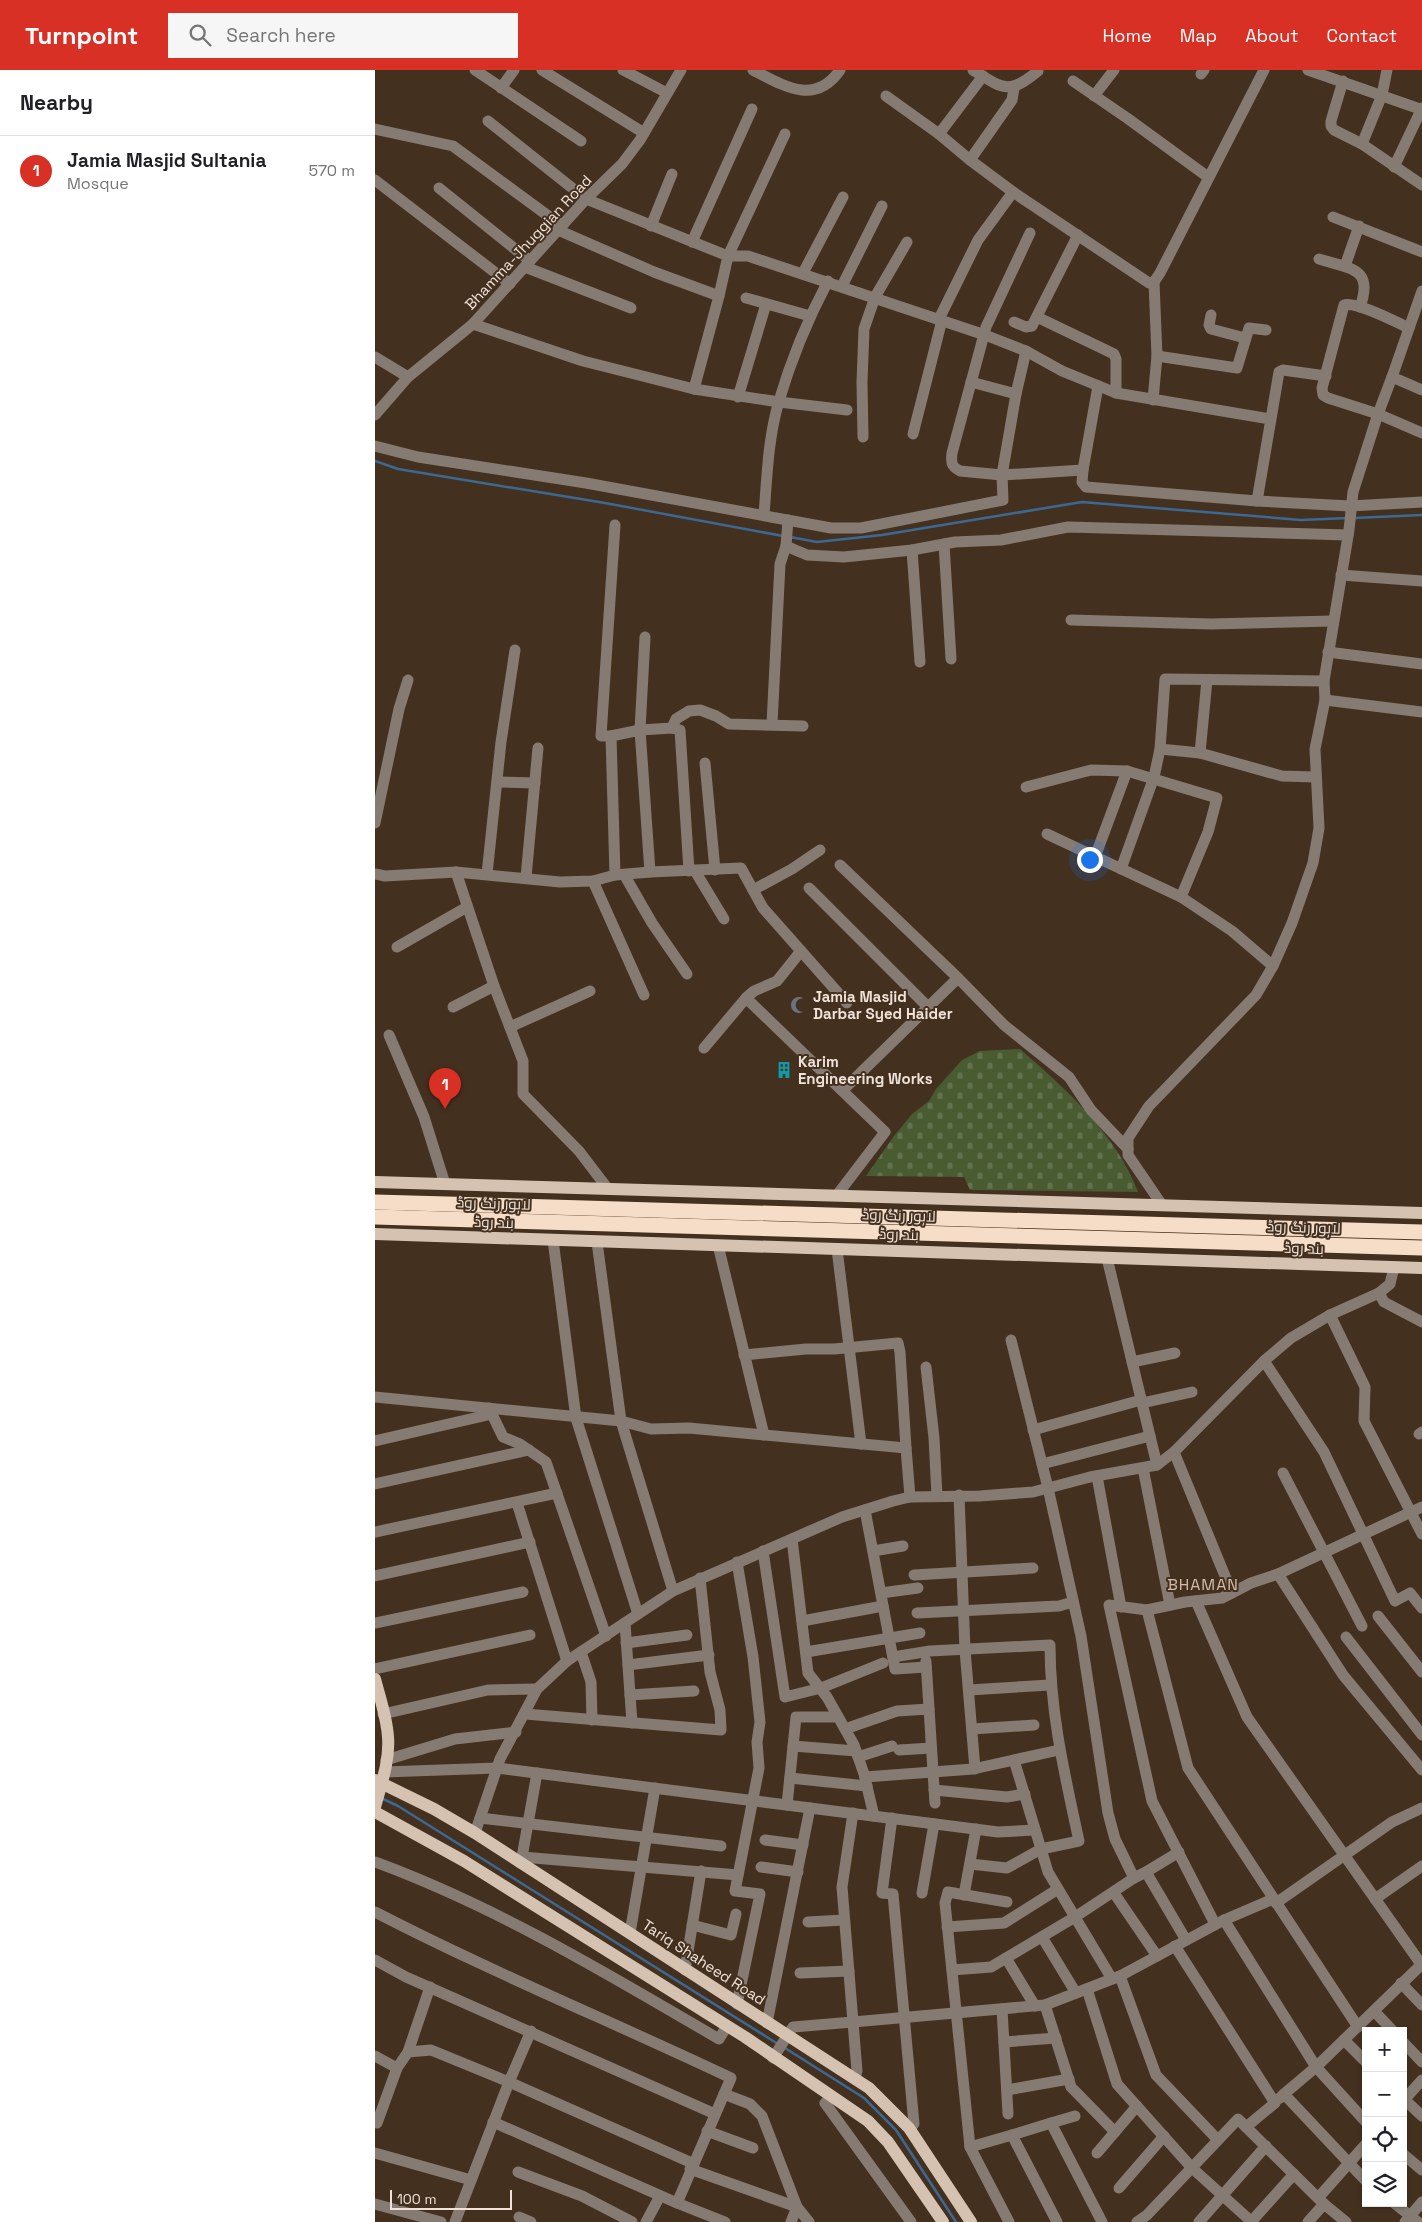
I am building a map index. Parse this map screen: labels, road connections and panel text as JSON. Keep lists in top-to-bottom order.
{
  "streets": {
    "highway": ["لاہور رنگ روڈ"],
    "main road": ["بند روڈ", "Tariq Shaheed Road"],
    "street": ["Bhamma-Jhuggian Road"]
  },
  "districts": ["BHAMAN"],
  "places": {
    "mosque": ["Jamia Masjid Darbar Syed Haider"],
    "building": ["Karim Engineering Works"]
  },
  "scale_bar": "100 m",
  "page": {
    "header": "Turnpoint",
    "search": "Search here",
    "nav": [
      "Home",
      "Map",
      "About",
      "Contact"
    ],
    "heading": "Nearby",
    "list": [
      {
        "mark": "1",
        "name": "Jamia Masjid Sultania",
        "note": "Mosque",
        "value": "570 m"
      }
    ],
    "pins": "1",
    "map_buttons": ["+", "−"],
    "scale": "100 m"
  }
}
